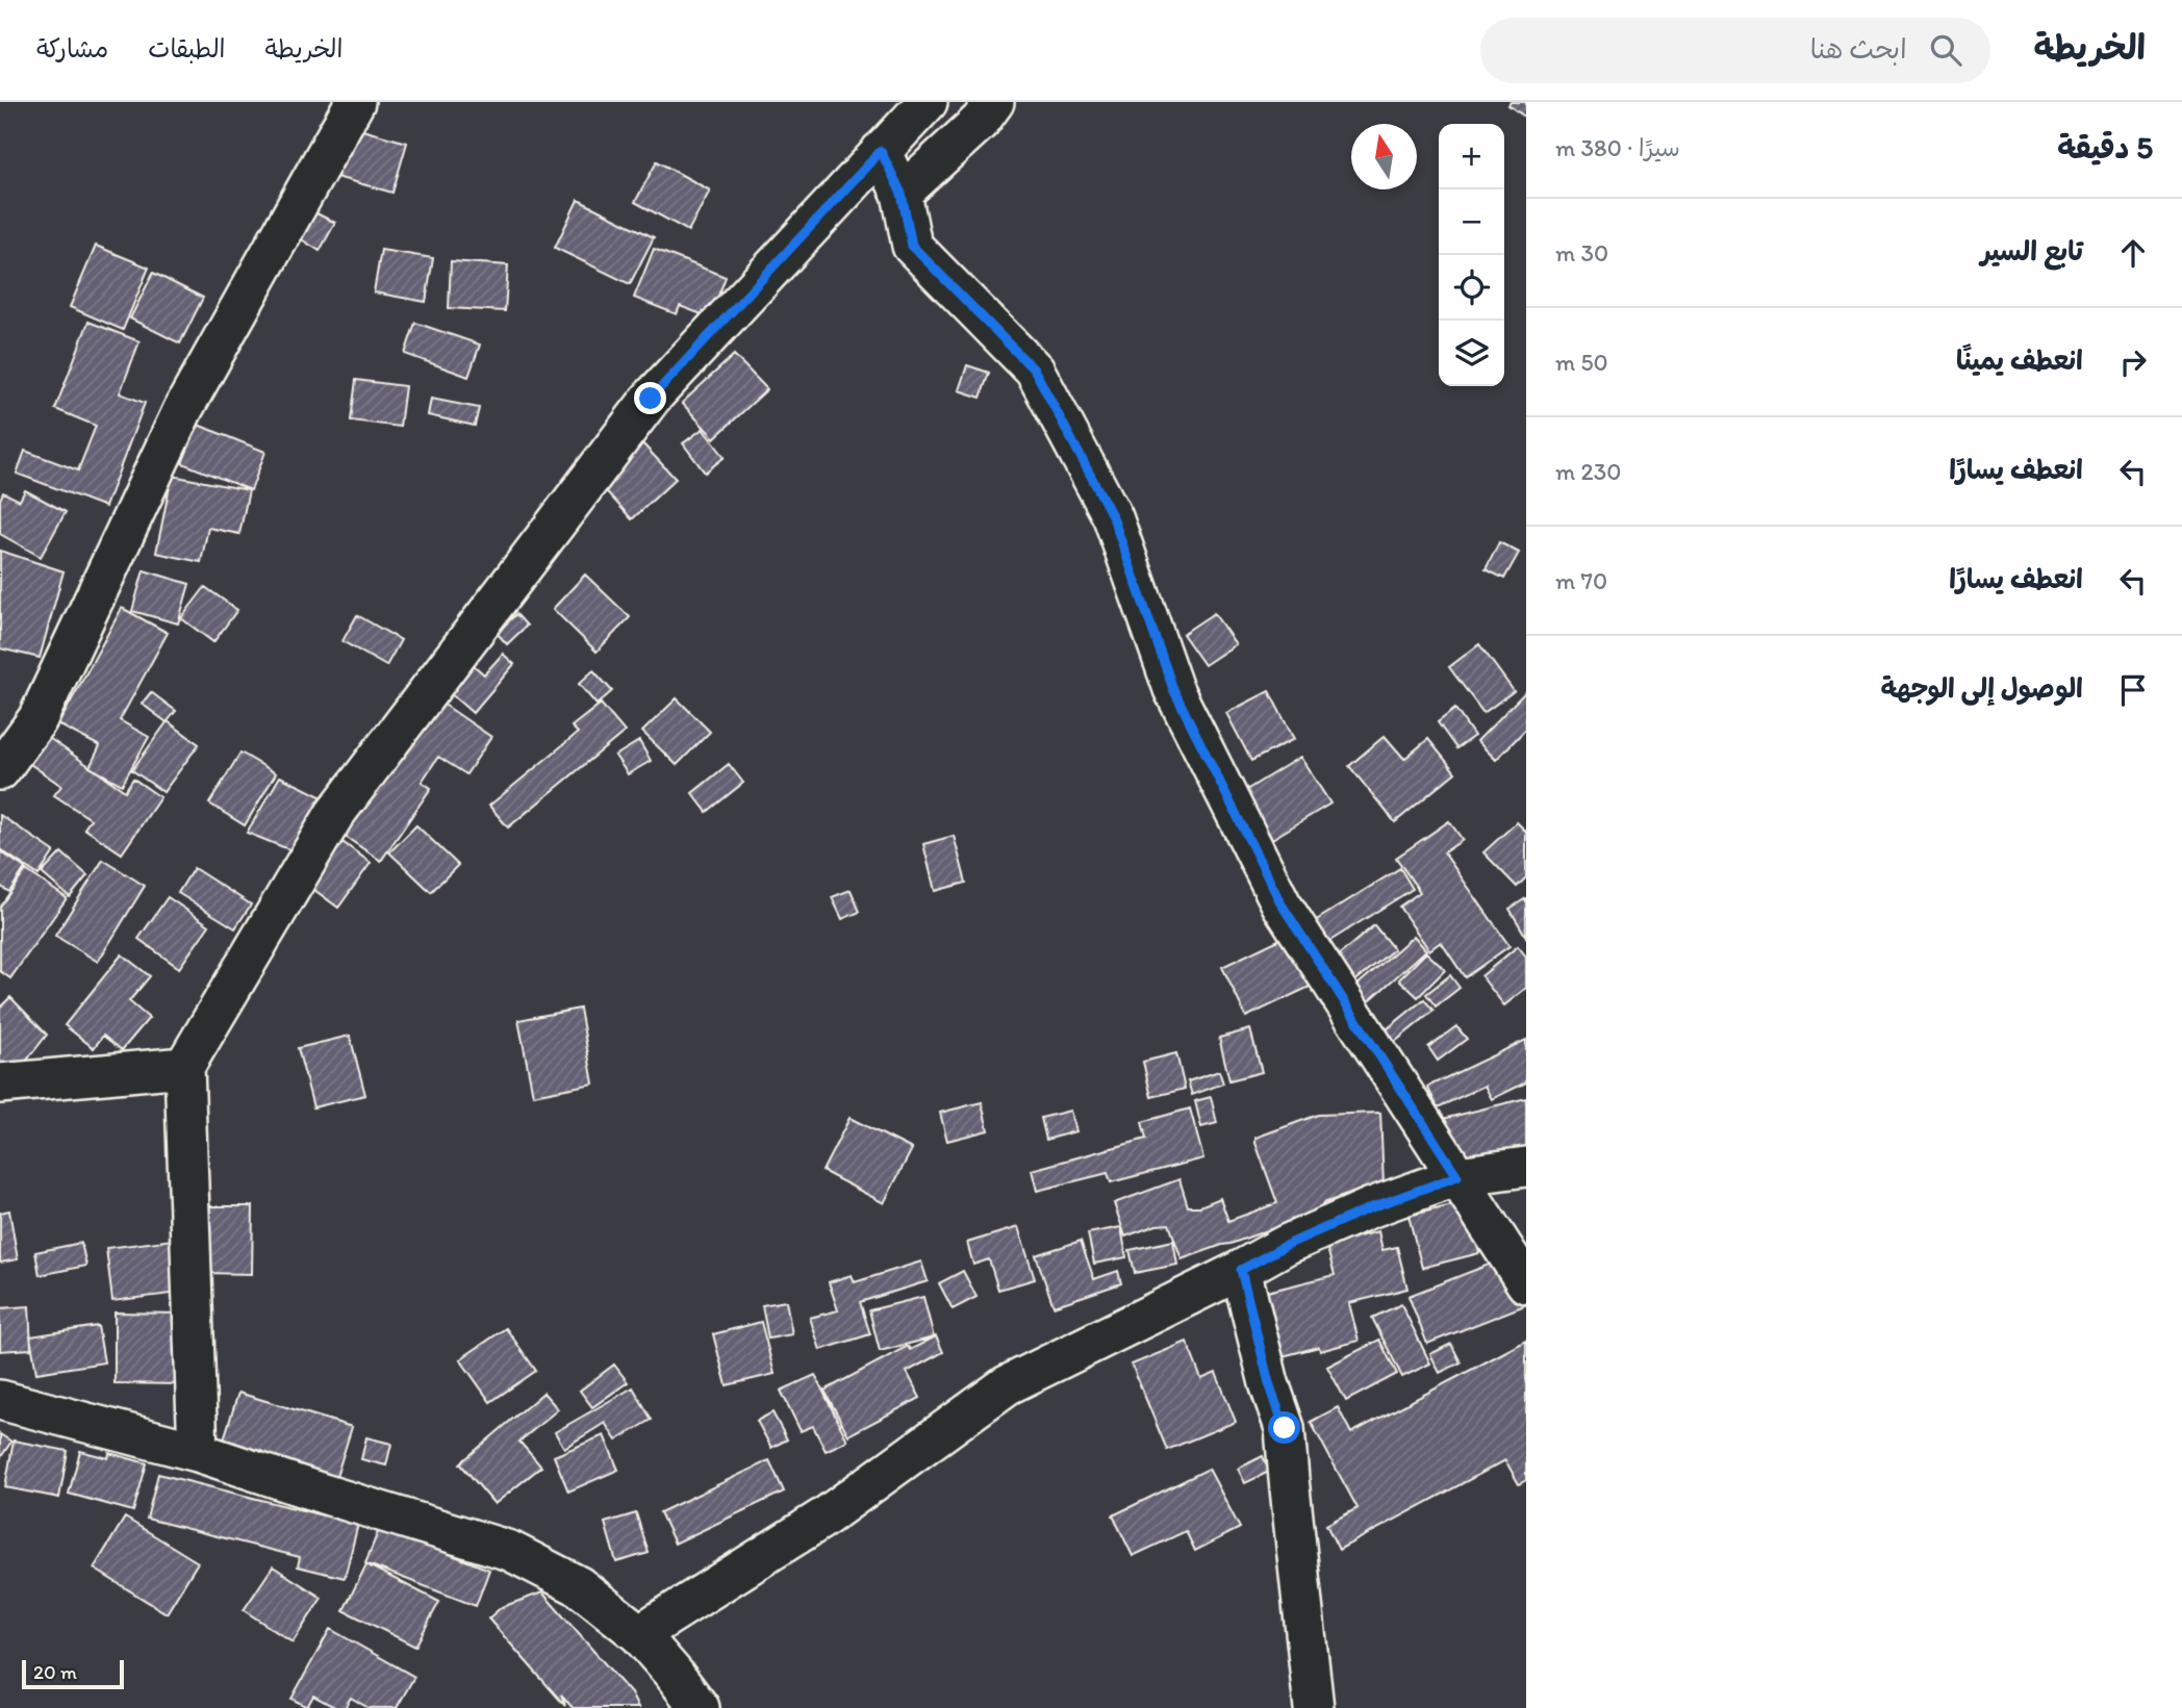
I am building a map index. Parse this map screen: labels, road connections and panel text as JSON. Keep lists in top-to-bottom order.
{
  "scale_bar": "20 m",
  "north": "top",
  "page": {
    "header": "الخريطة",
    "search": "ابحث هنا",
    "nav": ["الخريطة", "الطبقات", "مشاركة"],
    "heading": ["5 دقيقة", "سيرًا · 380 m"],
    "map_buttons": ["+", "−"],
    "list": [
      ["تابع السير", "30 m"],
      ["انعطف يمينًا", "50 m"],
      ["انعطف يسارًا", "230 m"],
      ["انعطف يسارًا", "70 m"],
      "الوصول إلى الوجهة"
    ],
    "scale": "20 m"
  }
}
